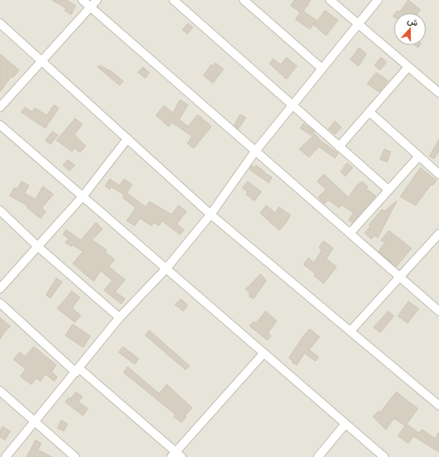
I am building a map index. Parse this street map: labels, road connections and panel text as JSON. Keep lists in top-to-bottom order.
{
  "north": "top"
}
